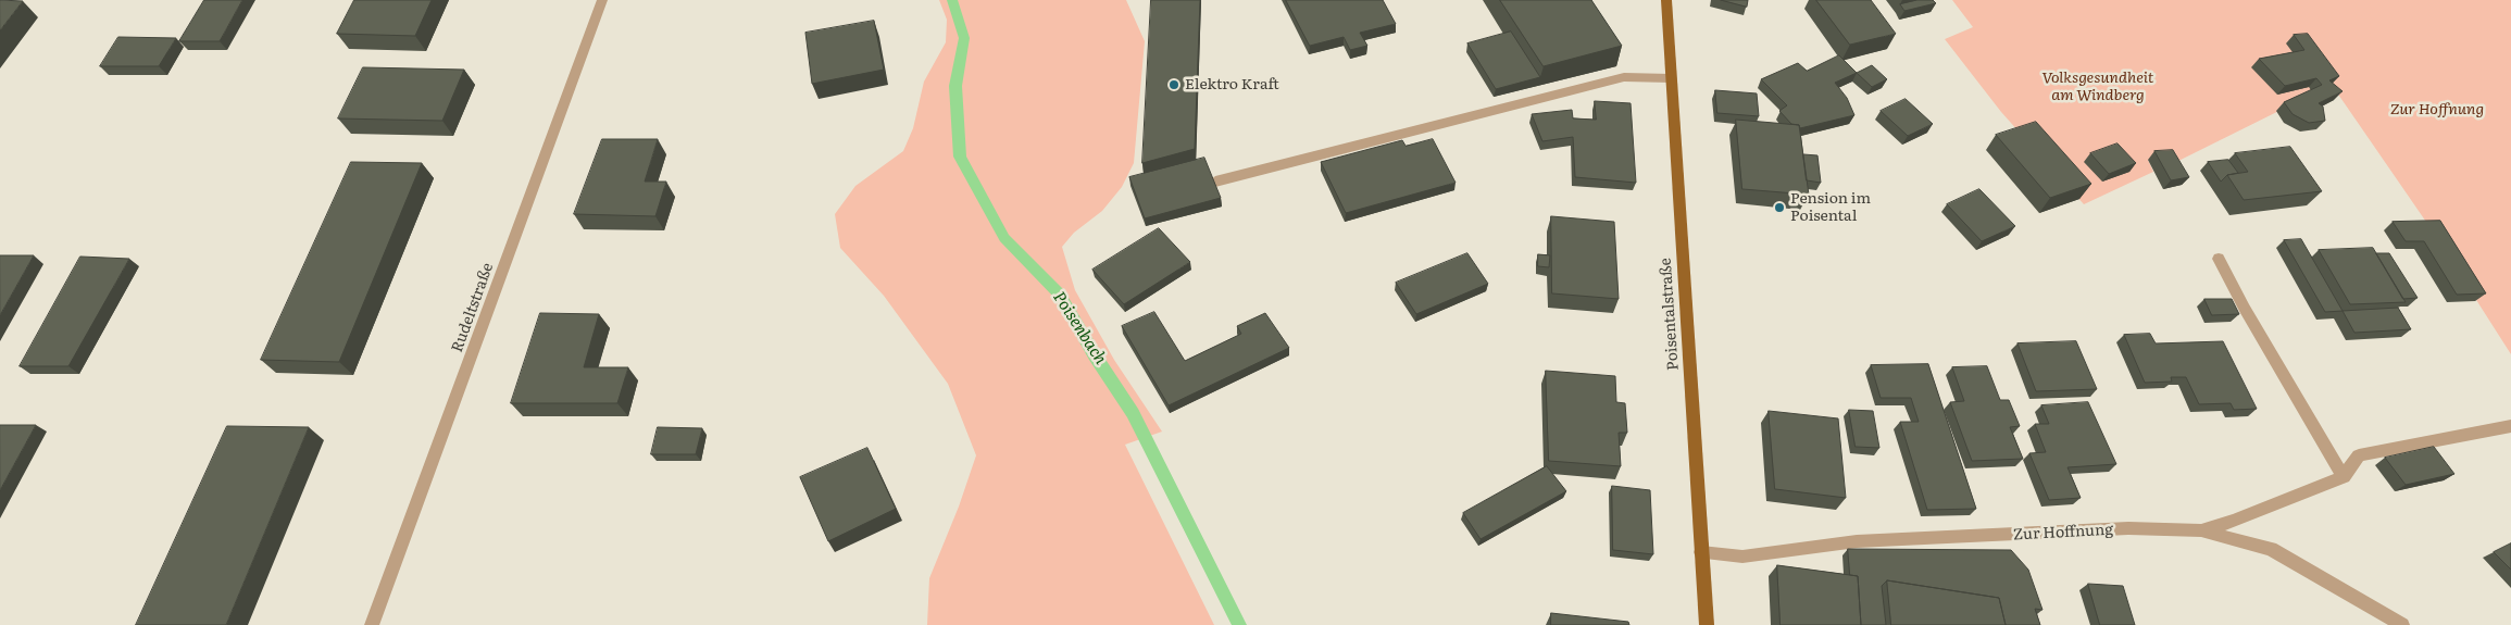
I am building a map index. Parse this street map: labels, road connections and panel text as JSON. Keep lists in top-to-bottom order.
{
  "streets": {
    "main road": ["Poisentalstraße"],
    "street": ["Rudeltstraße", "Zur Hoffnung"]
  },
  "crossings": [
    ["Poisentalstraße", "Zur Hoffnung"]
  ],
  "water": ["Poisenbach"],
  "parks": ["Volksgesundheit am Windberg", "Zur Hoffnung"],
  "places": ["Elektro Kraft", "Pension im Poisental"]
}
